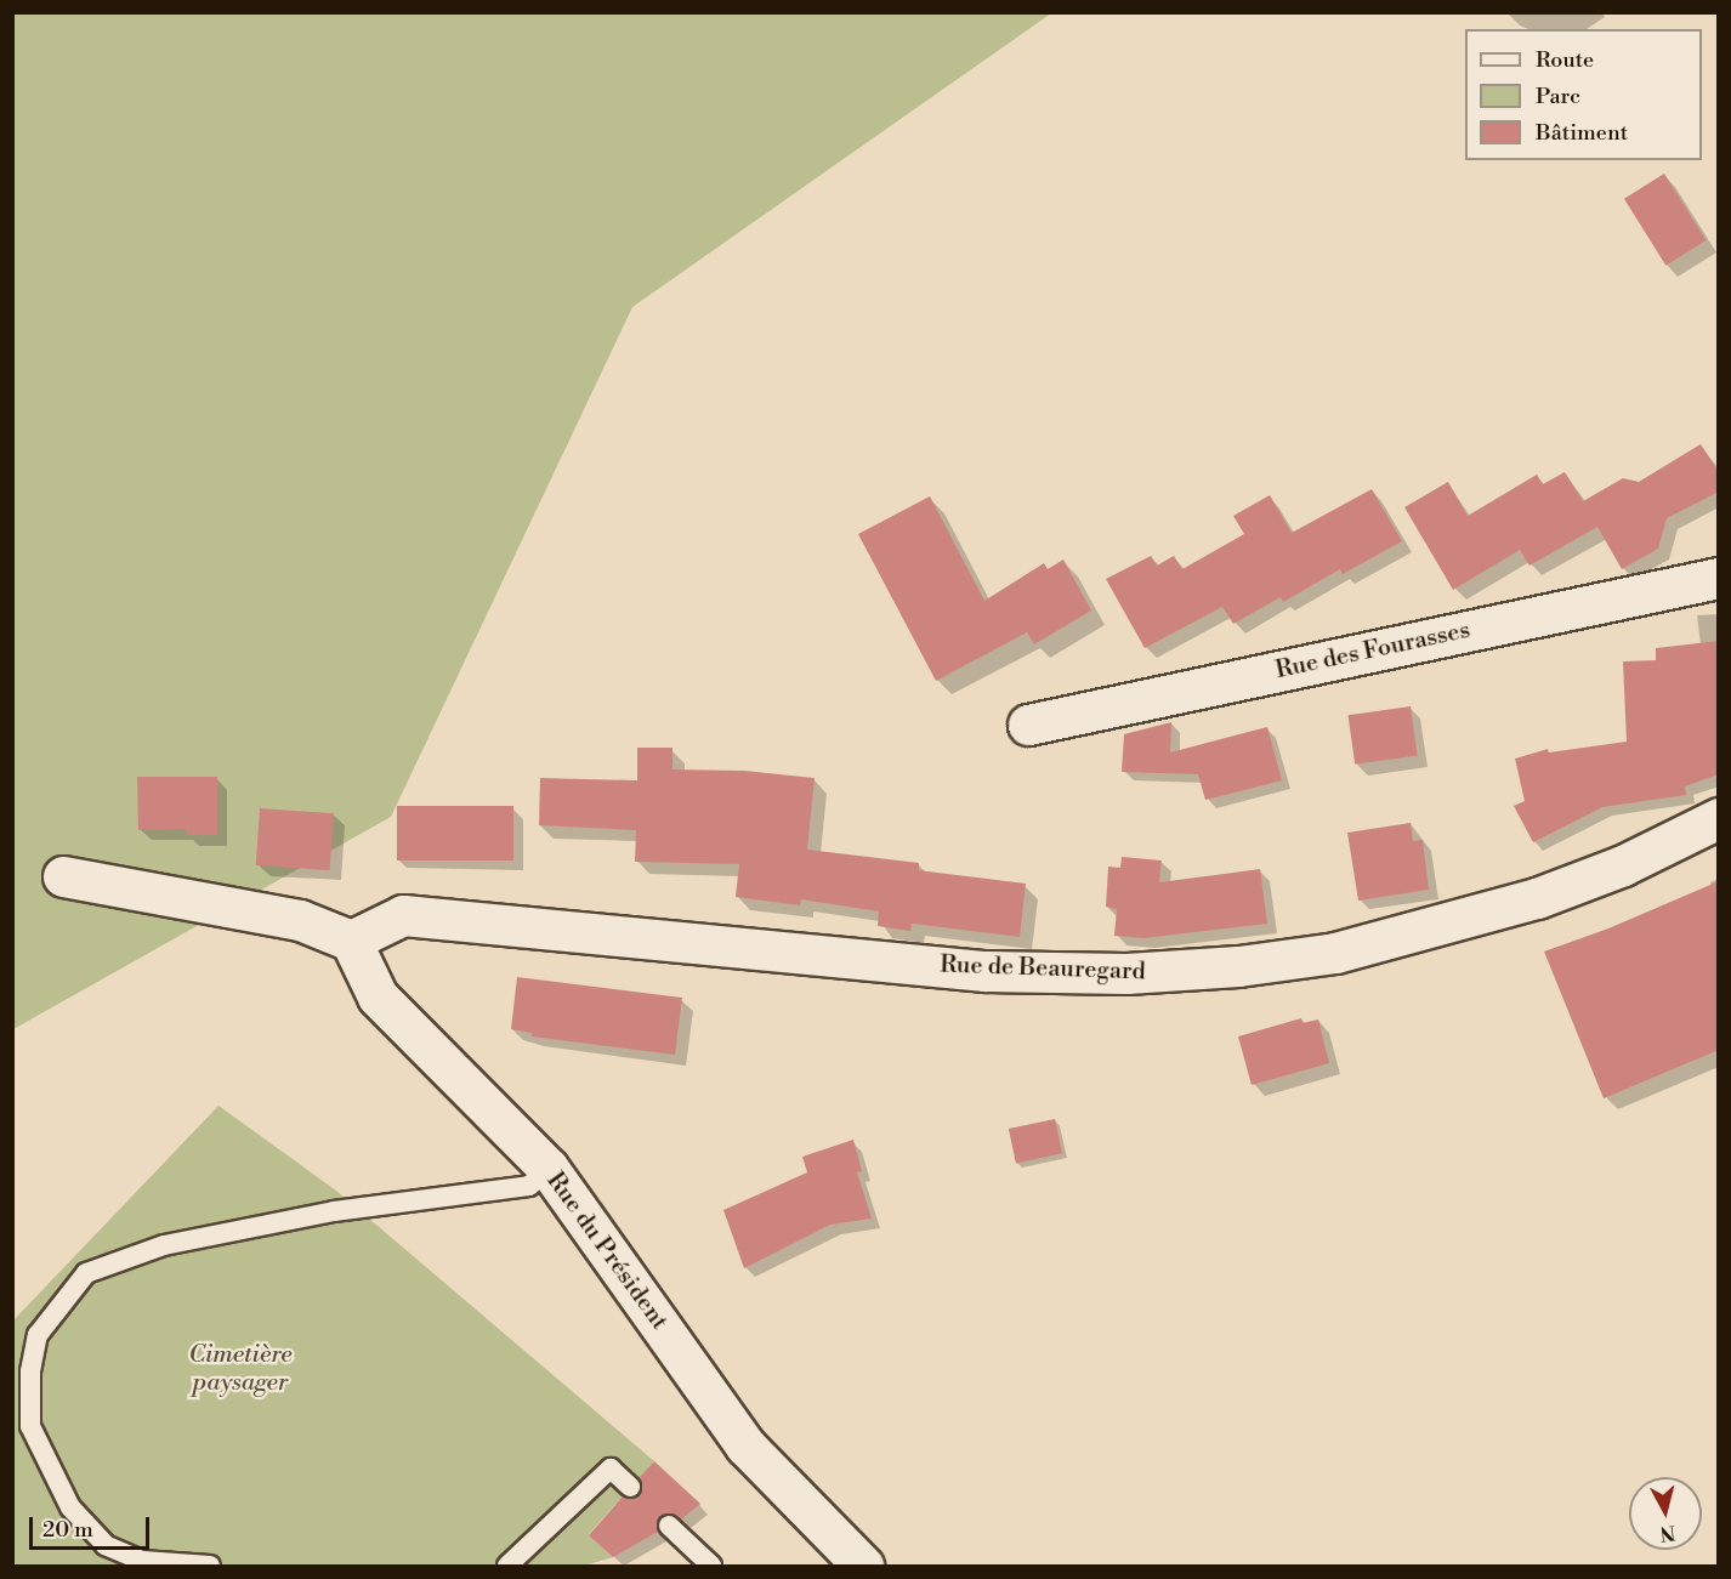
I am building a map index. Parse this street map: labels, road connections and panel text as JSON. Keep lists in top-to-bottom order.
{
  "streets": {
    "street": ["Rue des Fourasses", "Rue de Beauregard", "Rue du Président"]
  },
  "crossings": [
    ["Rue de Beauregard", "Rue du Président"]
  ],
  "parks": ["Cimetière paysager"],
  "legend": ["Route", "Parc", "Bâtiment"],
  "scale_bar": "20 m",
  "north": "bottom"
}
